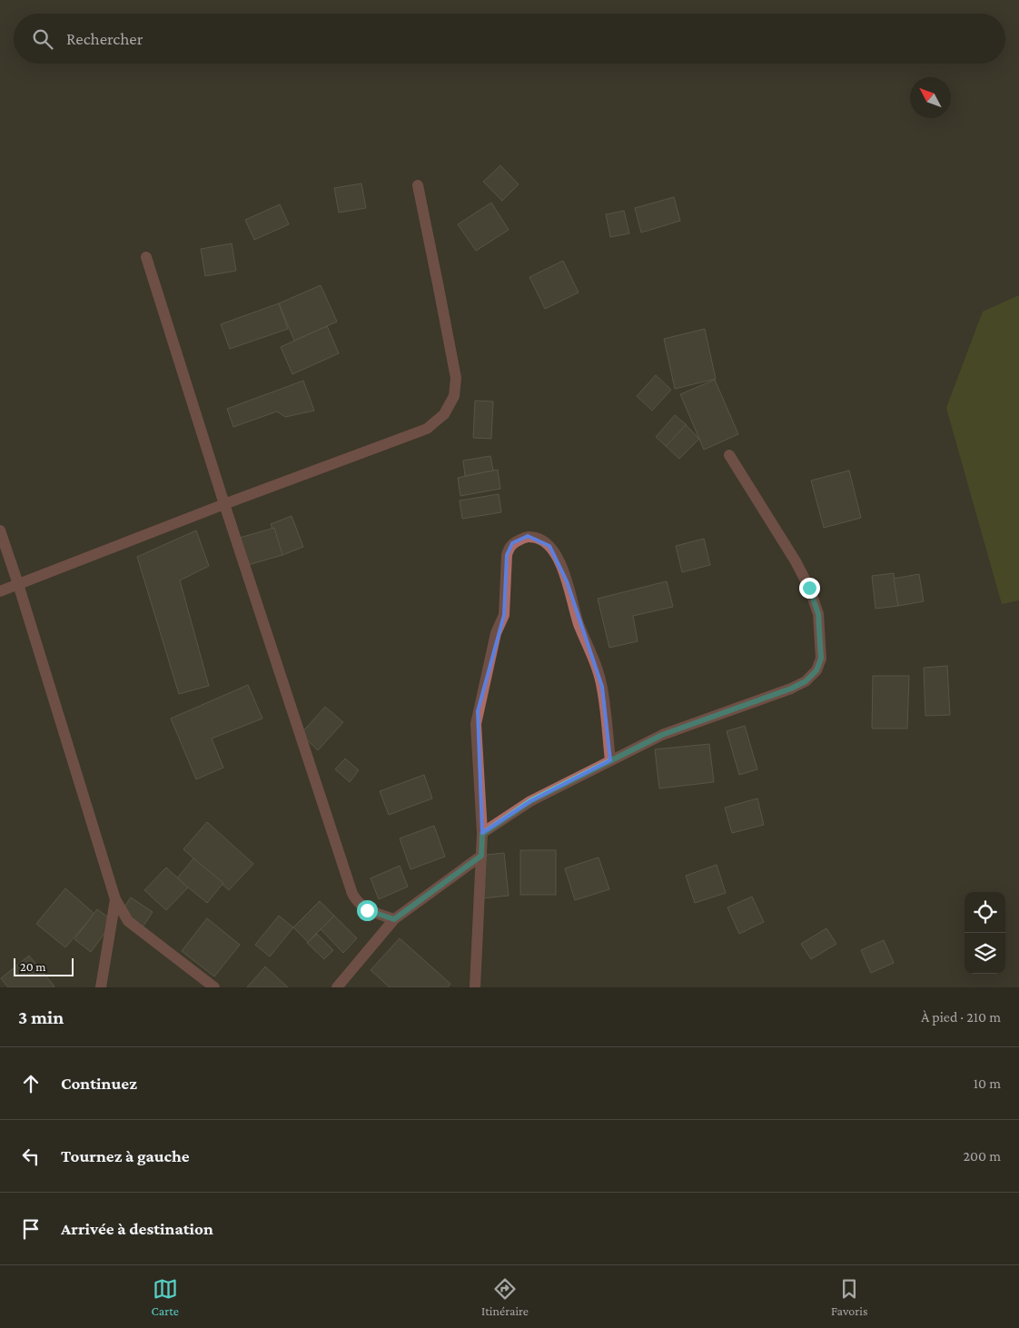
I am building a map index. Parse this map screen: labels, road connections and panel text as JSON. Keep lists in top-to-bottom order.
{
  "scale_bar": "20 m",
  "north": "top left",
  "page": {
    "search": "Rechercher",
    "scale": "20 m",
    "heading": ["3 min", "À pied · 210 m"],
    "list": [
      ["Continuez", "10 m"],
      ["Tournez à gauche", "200 m"],
      "Arrivée à destination"
    ],
    "nav": ["Carte", "Itinéraire", "Favoris"]
  }
}
